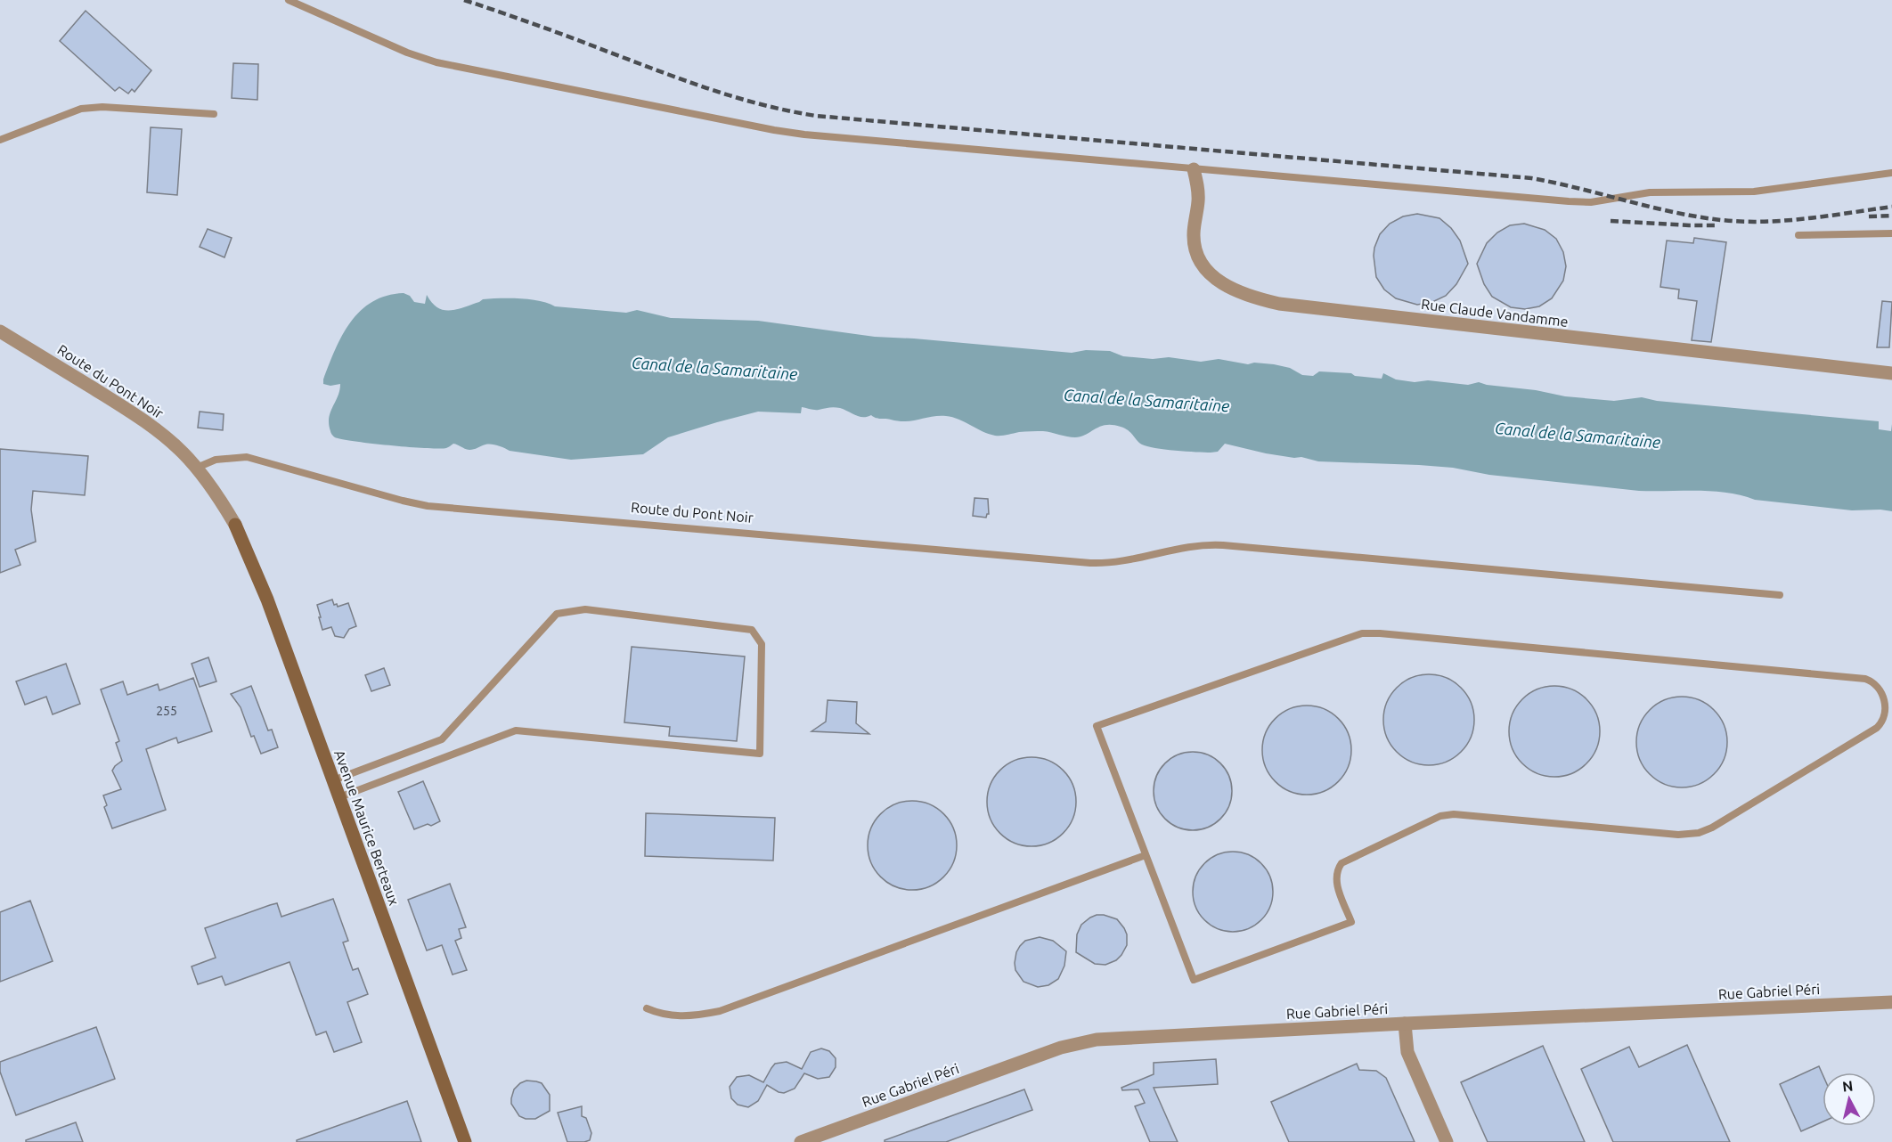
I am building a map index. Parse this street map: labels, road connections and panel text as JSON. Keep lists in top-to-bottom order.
{
  "streets": {
    "street": [
      "Rue Claude Vandamme",
      "Route du Pont Noir",
      "Avenue Maurice Berteaux",
      "Rue Gabriel Péri"
    ]
  },
  "crossings": [
    ["Route du Pont Noir", "Avenue Maurice Berteaux"]
  ],
  "water": ["Canal de la Samaritaine"],
  "house_numbers": ["255"],
  "north": "top"
}
